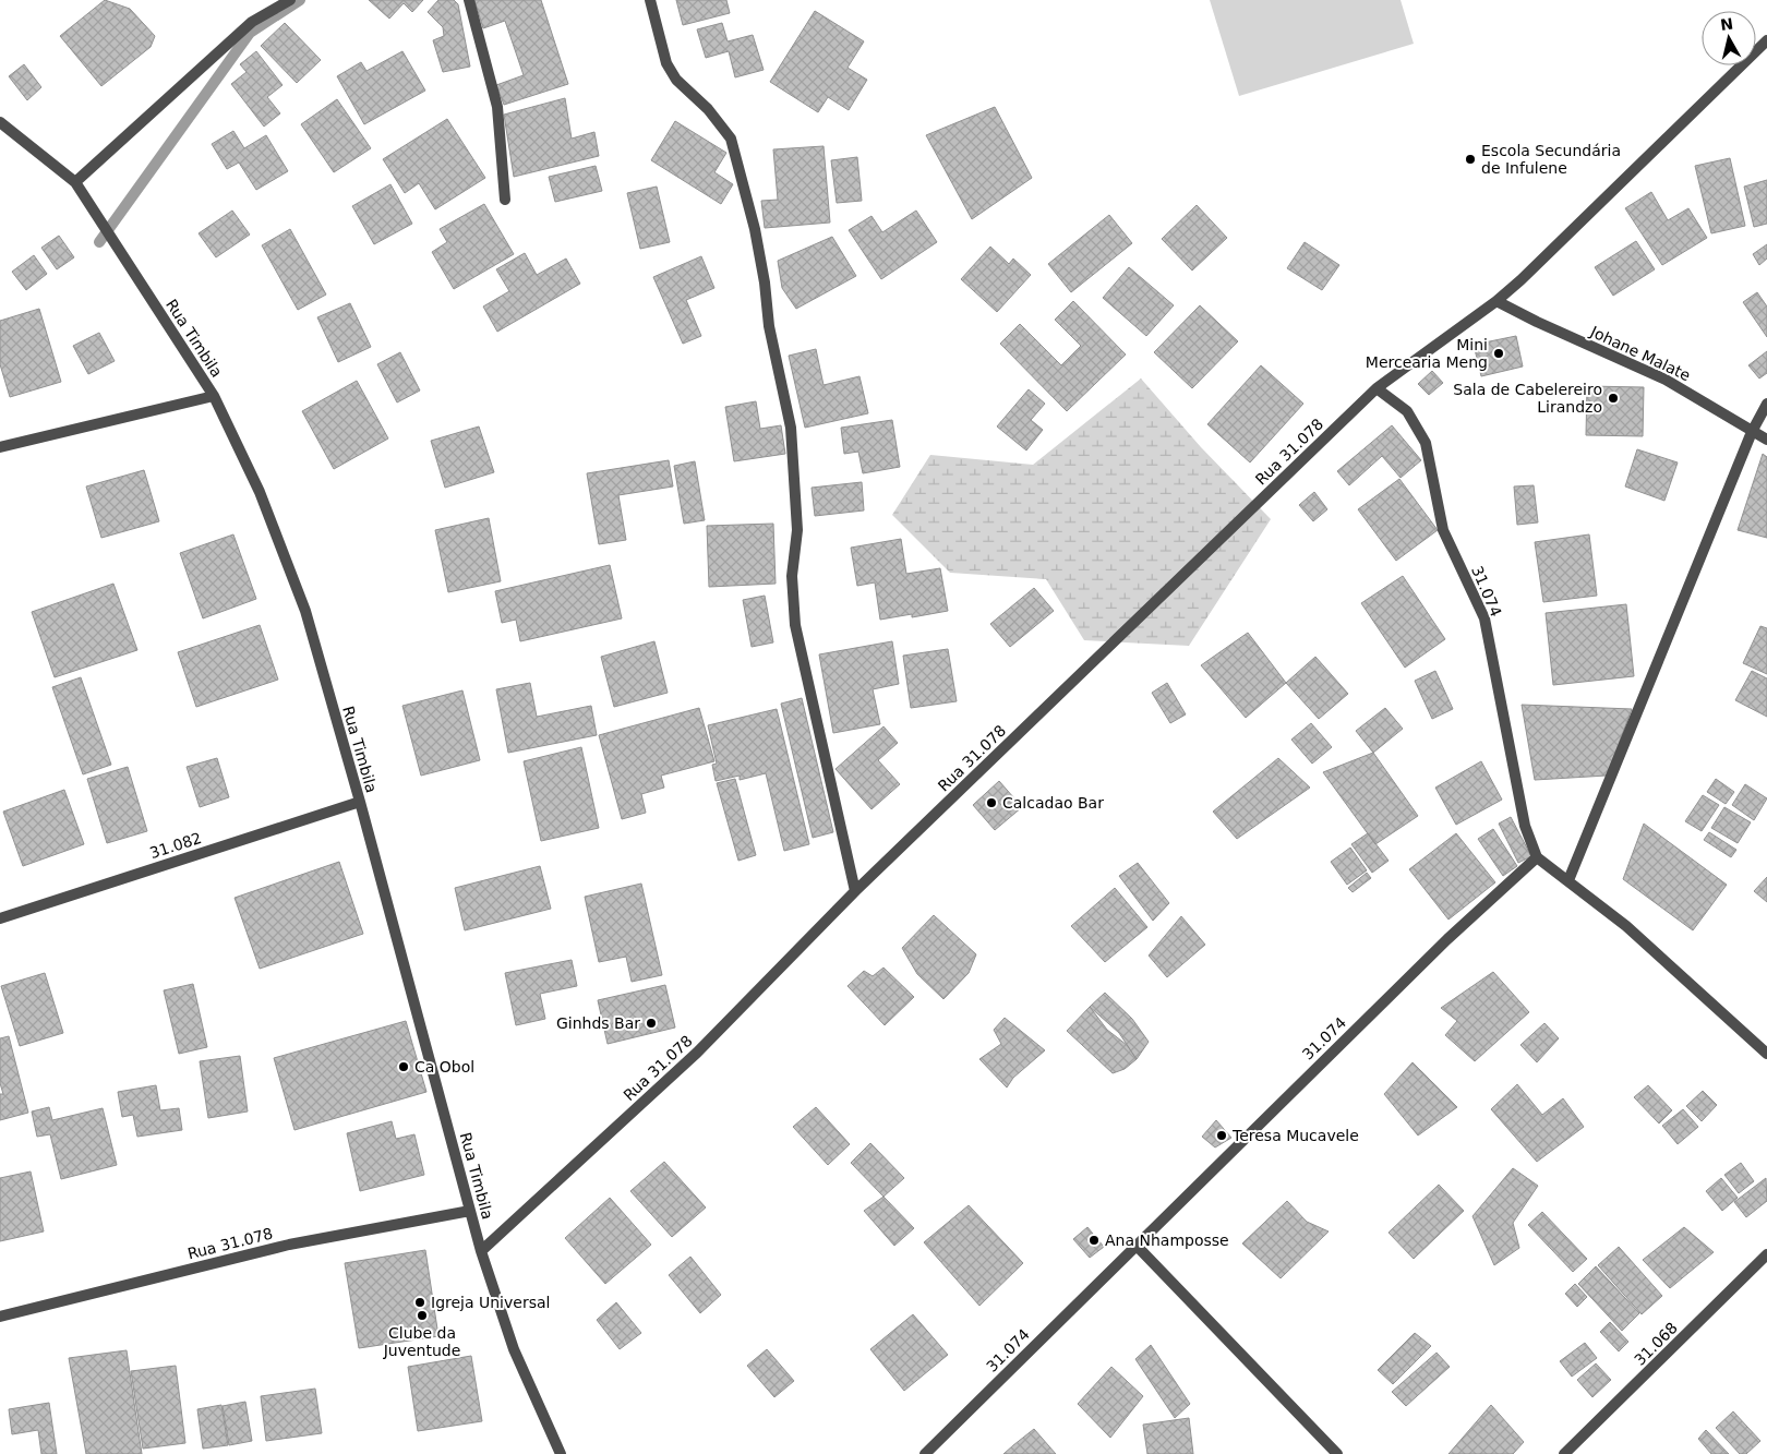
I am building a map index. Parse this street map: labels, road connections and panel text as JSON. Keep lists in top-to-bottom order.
{
  "streets": {
    "street": [
      "Rua Timbila",
      "Johane Malate",
      "Rua 31.078",
      "31.074",
      "31.082",
      "31.068"
    ]
  },
  "crossings": [
    ["Rua Timbila", "Rua 31.078"],
    ["Rua Timbila", "31.082"],
    ["Johane Malate", "Rua 31.078"],
    ["Rua 31.078", "31.074"]
  ],
  "places": [
    "Escola Secundária de Infulene",
    "Mini Mercearia Meng",
    "Sala de Cabelereiro Lirandzo",
    "Calcadao Bar",
    "Ginhds Bar",
    "Ca Obol",
    "Teresa Mucavele",
    "Ana Nhamposse",
    "Igreja Universal",
    "Clube da Juventude"
  ],
  "north": "top"
}
